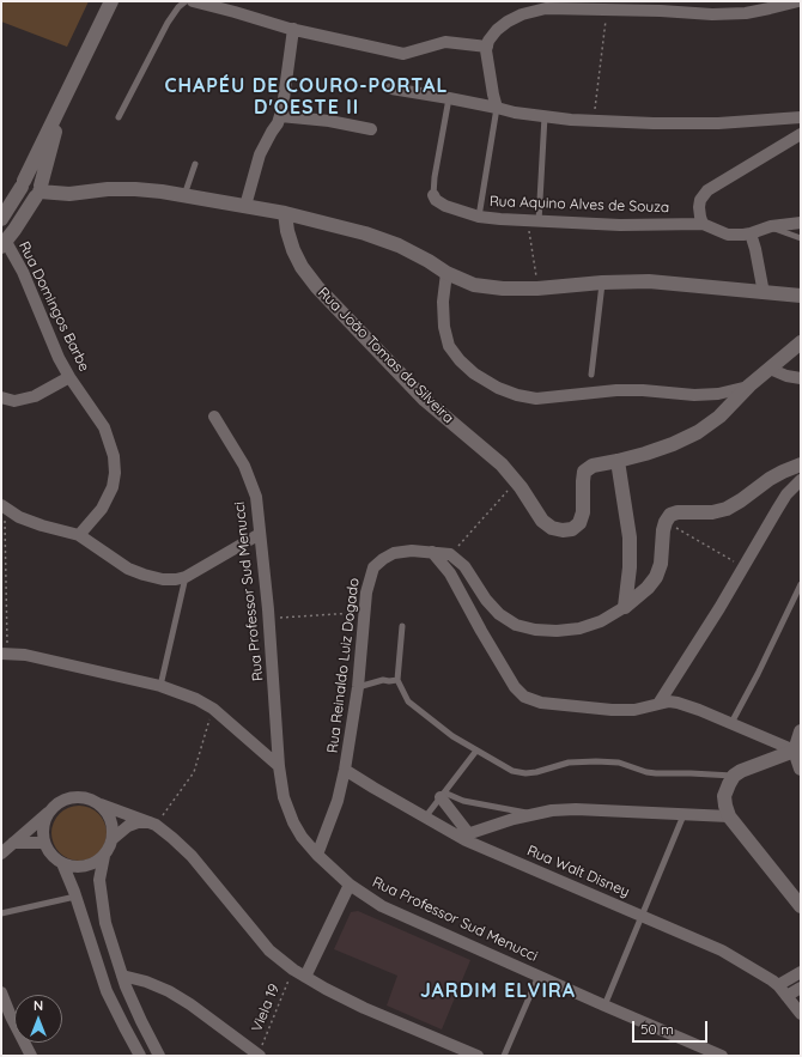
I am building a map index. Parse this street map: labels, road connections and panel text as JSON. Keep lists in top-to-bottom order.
{
  "streets": {
    "street": [
      "Rua Aquino Alves de Souza",
      "Rua Domingos Barbe",
      "Rua João Tomas da Silveira",
      "Rua Professor Sud Menucci",
      "Rua Reinaldo Luiz Dogado",
      "Rua Walt Disney"
    ],
    "path": ["Viela 19"]
  },
  "crossings": [
    ["Rua Professor Sud Menucci", "Rua Reinaldo Luiz Dogado"],
    ["Rua Reinaldo Luiz Dogado", "Rua Walt Disney"]
  ],
  "districts": ["CHAPÉU DE COURO-PORTAL D'OESTE II", "JARDIM ELVIRA"],
  "scale_bar": "50 m",
  "north": "top"
}
